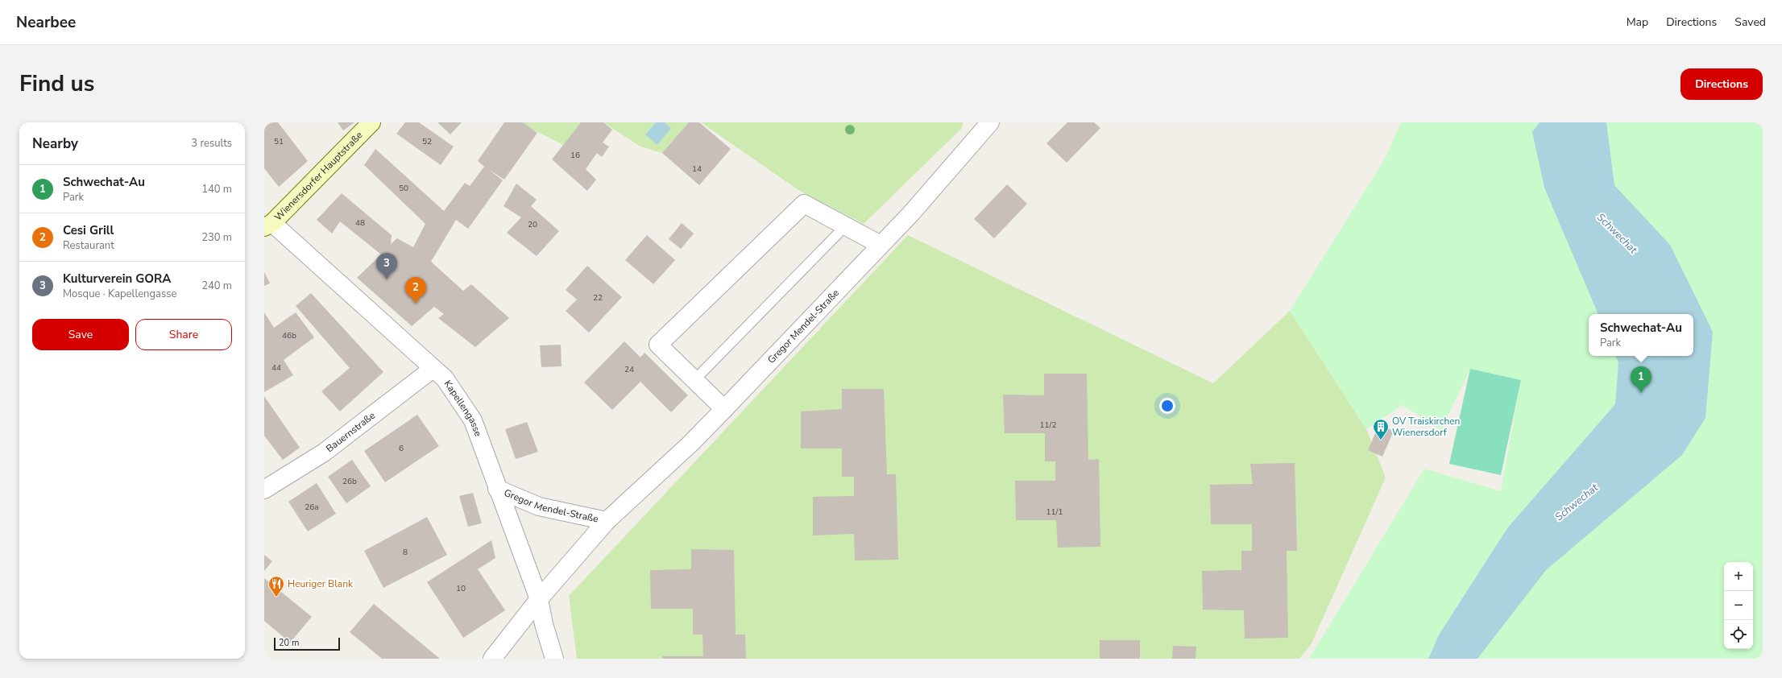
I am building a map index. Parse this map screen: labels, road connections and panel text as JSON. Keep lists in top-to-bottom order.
{
  "streets": {
    "street": [
      "Wienersdorfer Hauptstraße",
      "Gregor Mendel-Straße",
      "Kapellengasse",
      "Bauernstraße"
    ]
  },
  "crossings": [
    ["Wienersdorfer Hauptstraße", "Kapellengasse"],
    ["Gregor Mendel-Straße", "Kapellengasse"],
    ["Kapellengasse", "Bauernstraße"]
  ],
  "water": ["Schwechat"],
  "places": {
    "building": ["OV Traiskirchen Wienersdorf"],
    "restaurant": ["Heuriger Blank"]
  },
  "house_numbers": [
    "51",
    "52",
    "16",
    "14",
    "50",
    "48",
    "20",
    "22",
    "46b",
    "44",
    "24",
    "11/2",
    "6",
    "26b",
    "26a",
    "11/1",
    "8",
    "10"
  ],
  "scale_bar": "20 m",
  "page": {
    "header": "Nearbee",
    "nav": ["Map", "Directions", "Saved"],
    "title": "Find us",
    "buttons": [
      "Directions",
      ["Save", "Share"]
    ],
    "heading": ["Nearby", "3 results"],
    "list": [
      {
        "mark": "1",
        "name": "Schwechat-Au",
        "note": "Park",
        "value": "140 m"
      },
      {
        "mark": "2",
        "name": "Cesi Grill",
        "note": "Restaurant",
        "value": "230 m"
      },
      {
        "mark": "3",
        "name": "Kulturverein GORA",
        "note": "Mosque · Kapellengasse",
        "value": "240 m"
      }
    ],
    "pins": ["3", "2", "1"],
    "popup": ["Schwechat-Au", "Park"],
    "map_buttons": ["+", "−"],
    "scale": "20 m"
  }
}
